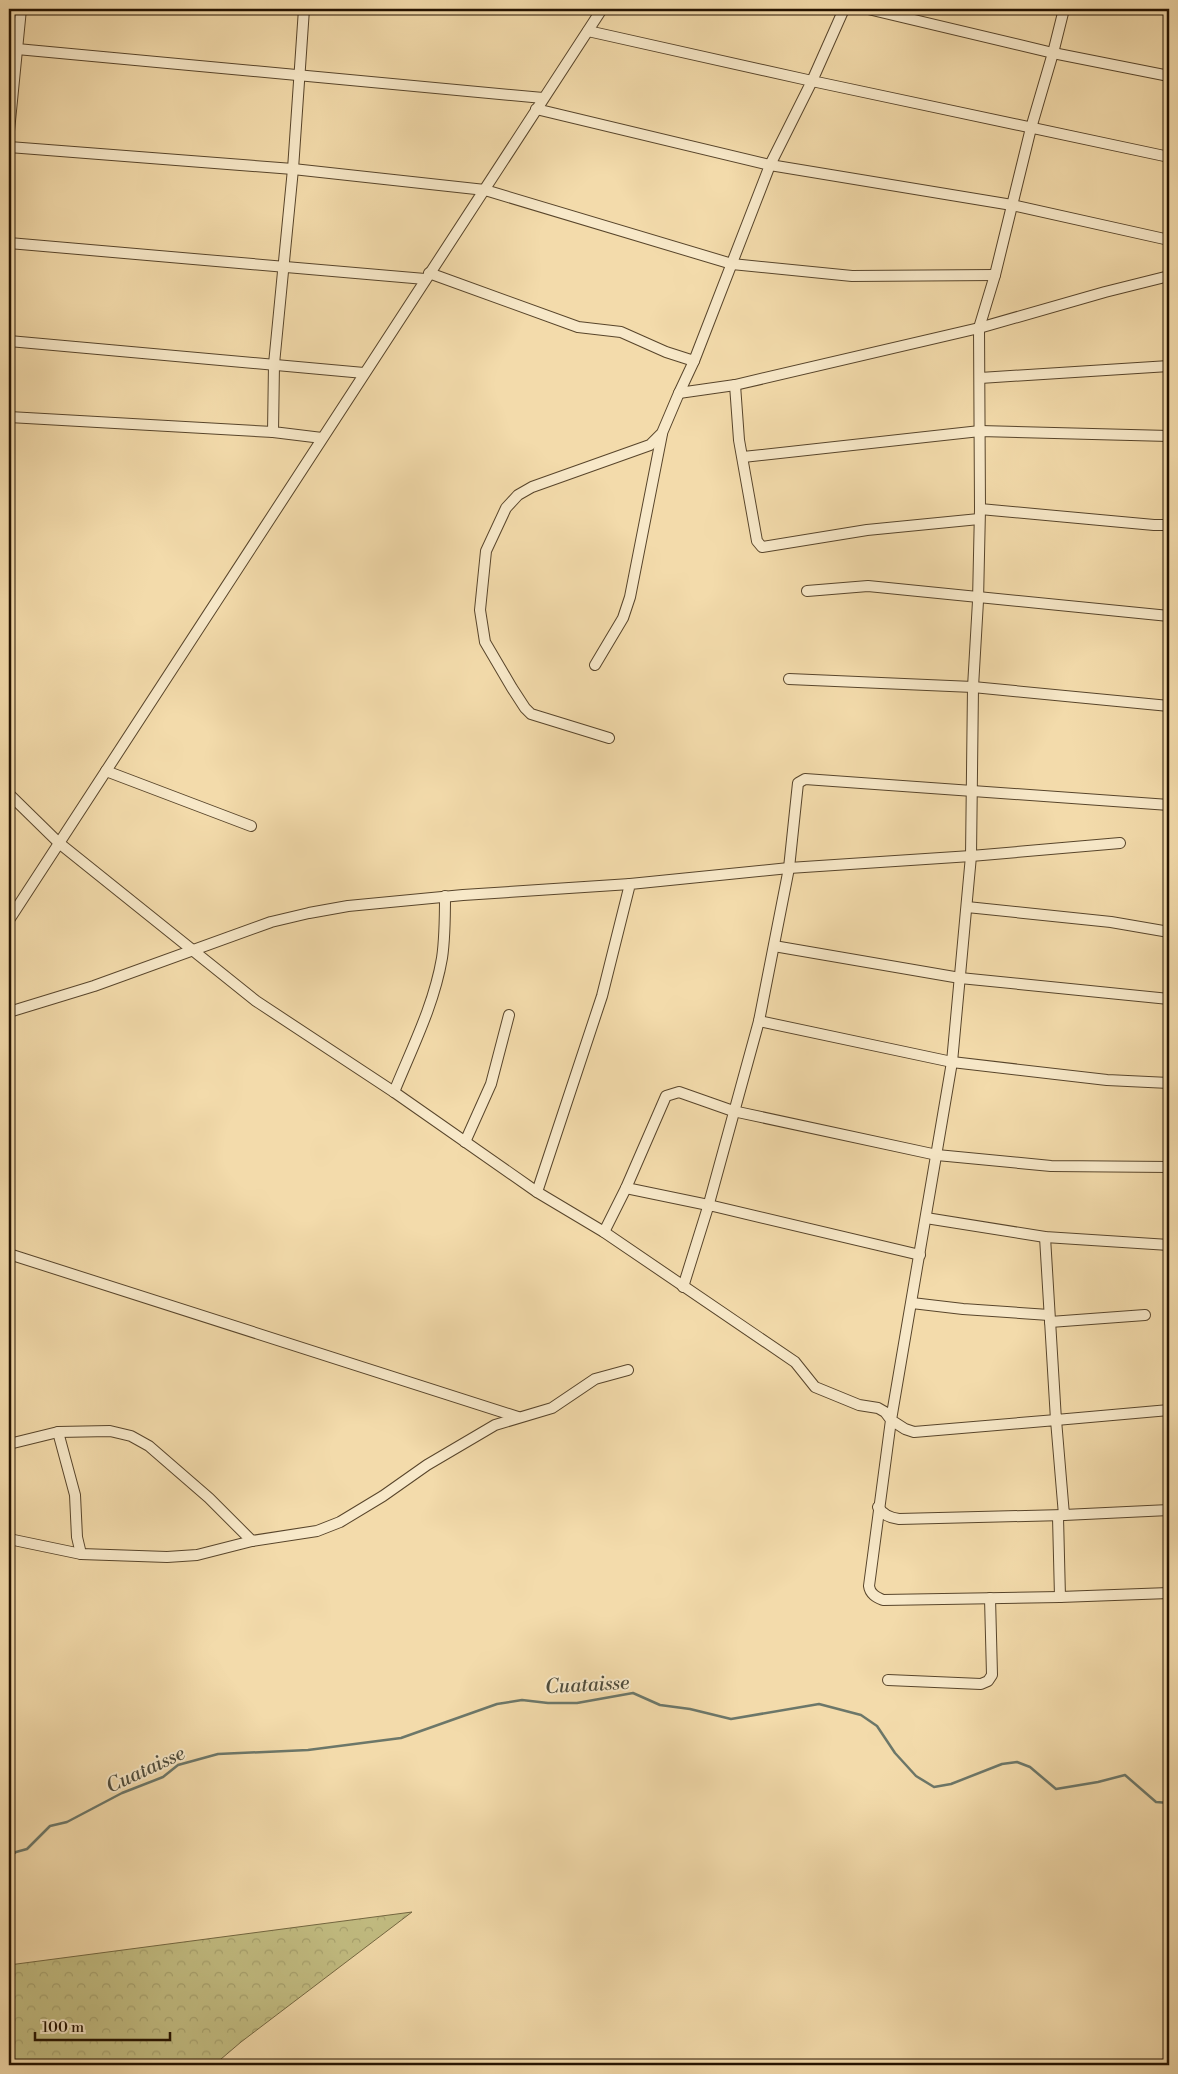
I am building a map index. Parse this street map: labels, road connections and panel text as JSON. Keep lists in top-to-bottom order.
{
  "water": ["Cuataisse"],
  "scale_bar": "100 m"
}
